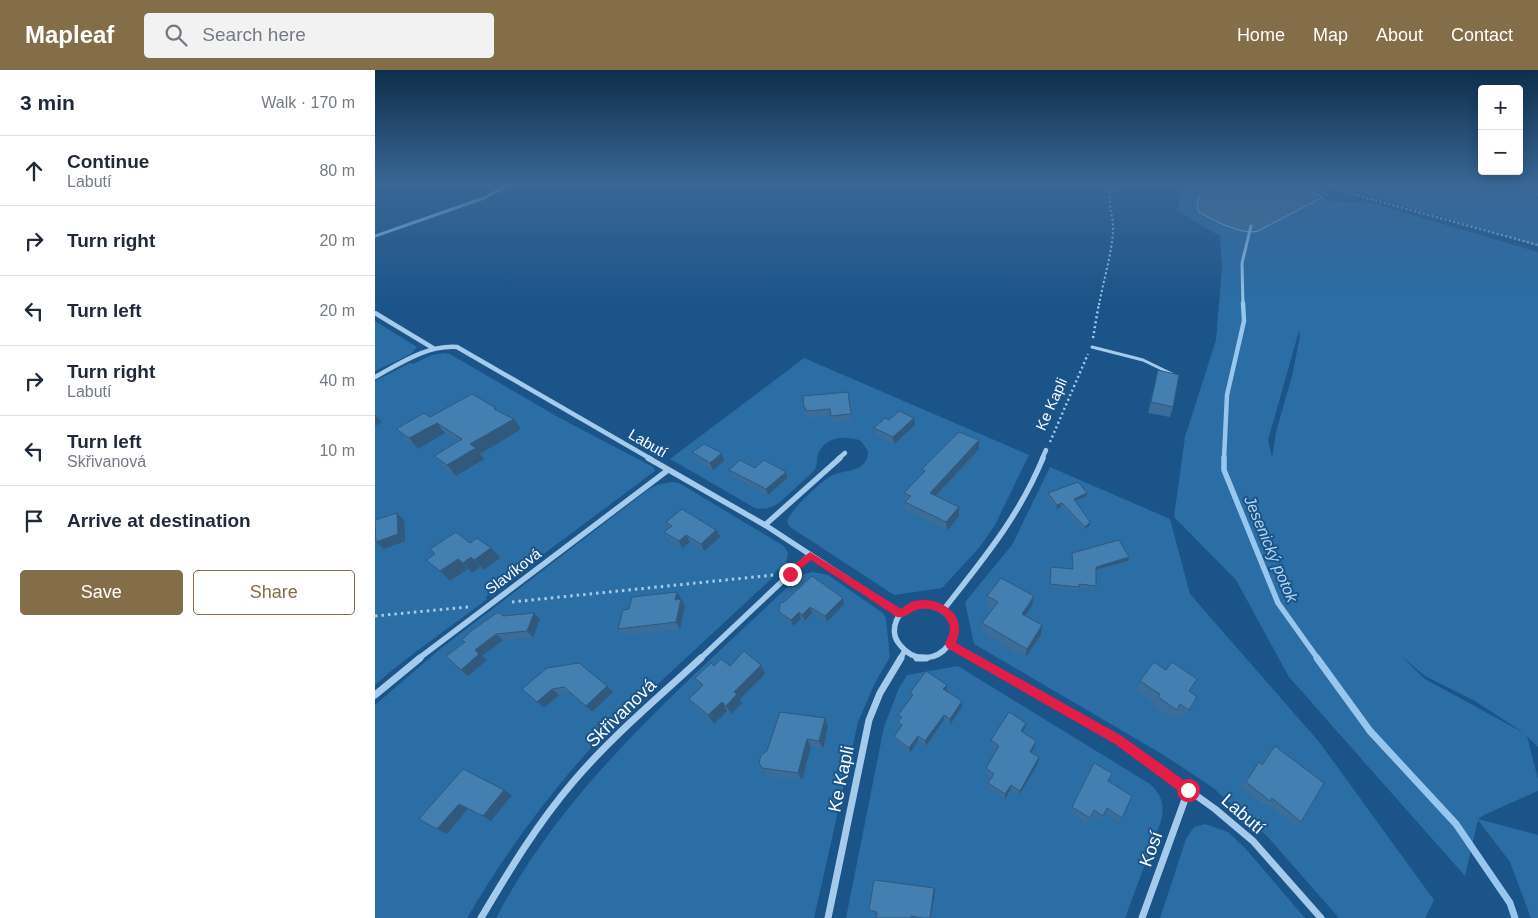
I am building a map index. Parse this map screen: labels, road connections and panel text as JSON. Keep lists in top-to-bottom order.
{
  "streets": {
    "street": [
      "Ke Kapli",
      "Labutí",
      "Slavíková",
      "Skřivanová",
      "Kosí"
    ]
  },
  "crossings": [
    ["Ke Kapli", "Labutí"],
    ["Labutí", "Slavíková"],
    ["Labutí", "Skřivanová"],
    ["Labutí", "Kosí"]
  ],
  "water": ["Jesenický potok"],
  "page": {
    "header": "Mapleaf",
    "search": "Search here",
    "nav": [
      "Home",
      "Map",
      "About",
      "Contact"
    ],
    "heading": ["3 min", "Walk · 170 m"],
    "map_buttons": ["+", "−"],
    "list": [
      ["Continue", "Labutí", "80 m"],
      ["Turn right", "20 m"],
      ["Turn left", "20 m"],
      ["Turn right", "Labutí", "40 m"],
      ["Turn left", "Skřivanová", "10 m"],
      "Arrive at destination"
    ],
    "buttons": ["Save", "Share"]
  }
}
